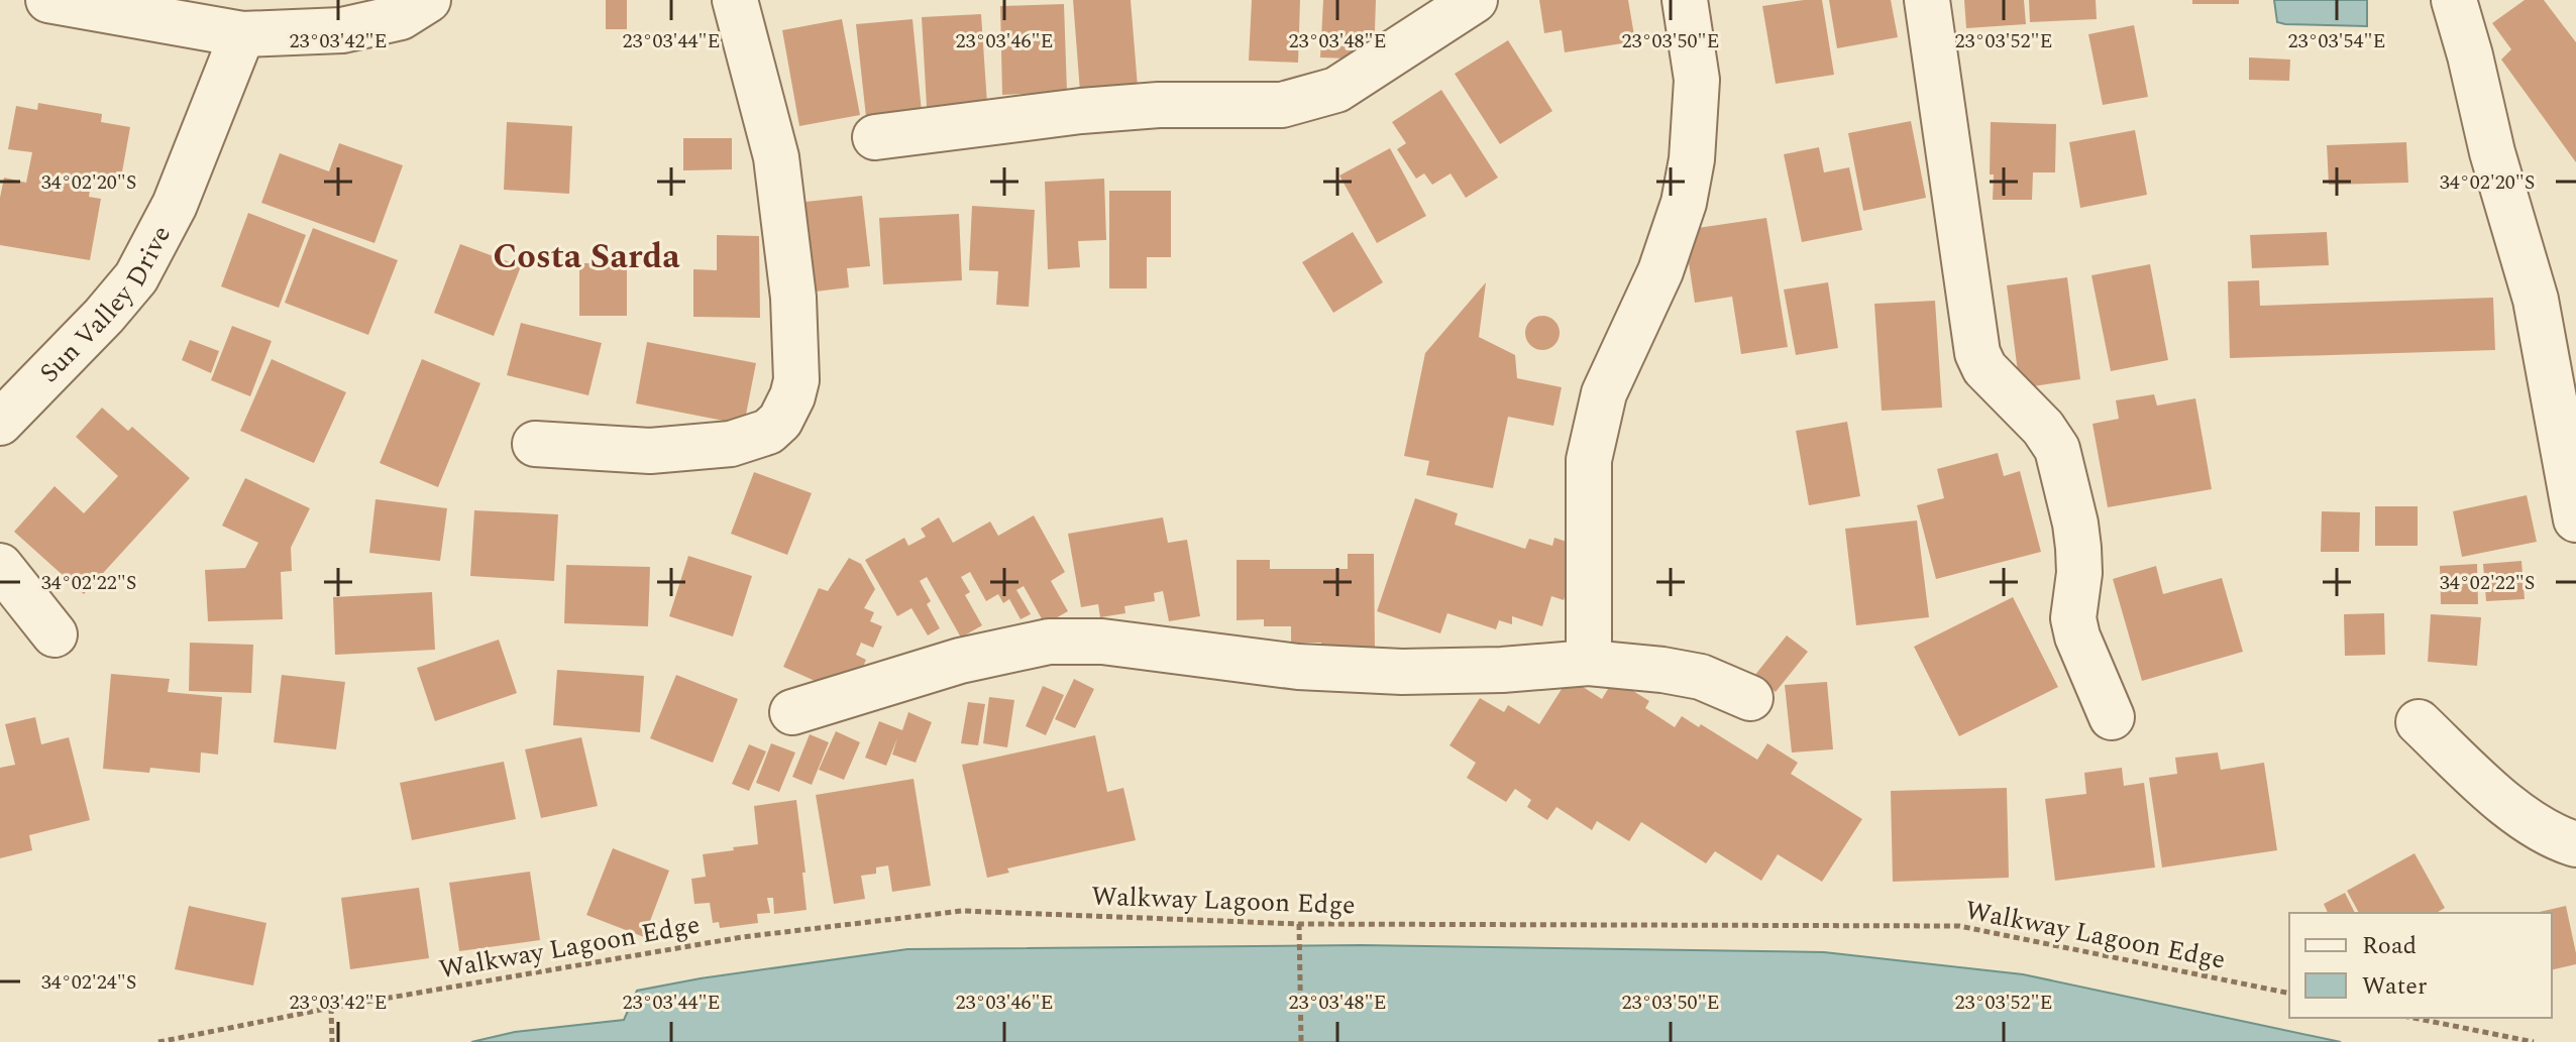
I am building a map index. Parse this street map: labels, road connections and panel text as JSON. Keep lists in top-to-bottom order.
{
  "streets": {
    "street": ["Sun Valley Drive"],
    "path": ["Walkway Lagoon Edge"]
  },
  "districts": ["Costa Sarda"],
  "legend": ["Road", "Water"],
  "coordinates": [
    "23°03'42\"E",
    "23°03'44\"E",
    "23°03'46\"E",
    "23°03'48\"E",
    "23°03'50\"E",
    "23°03'52\"E",
    "23°03'54\"E",
    "34°02'20\"S",
    "34°02'22\"S",
    "34°02'24\"S"
  ]
}
